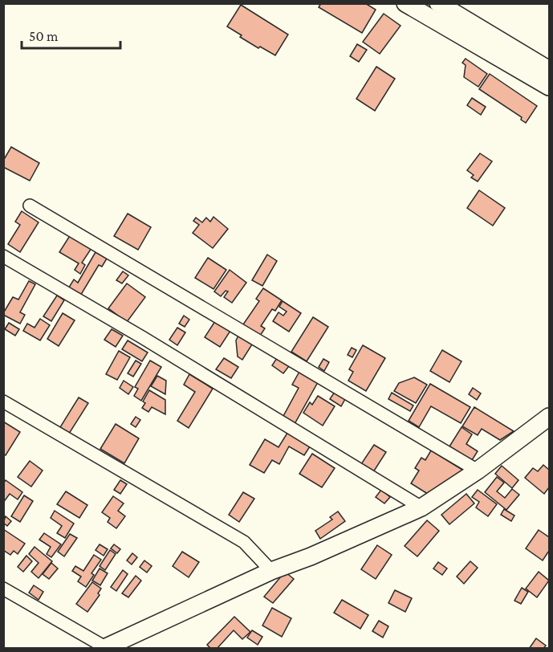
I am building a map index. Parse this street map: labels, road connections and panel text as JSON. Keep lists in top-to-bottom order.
{
  "scale_bar": "50 m"
}
